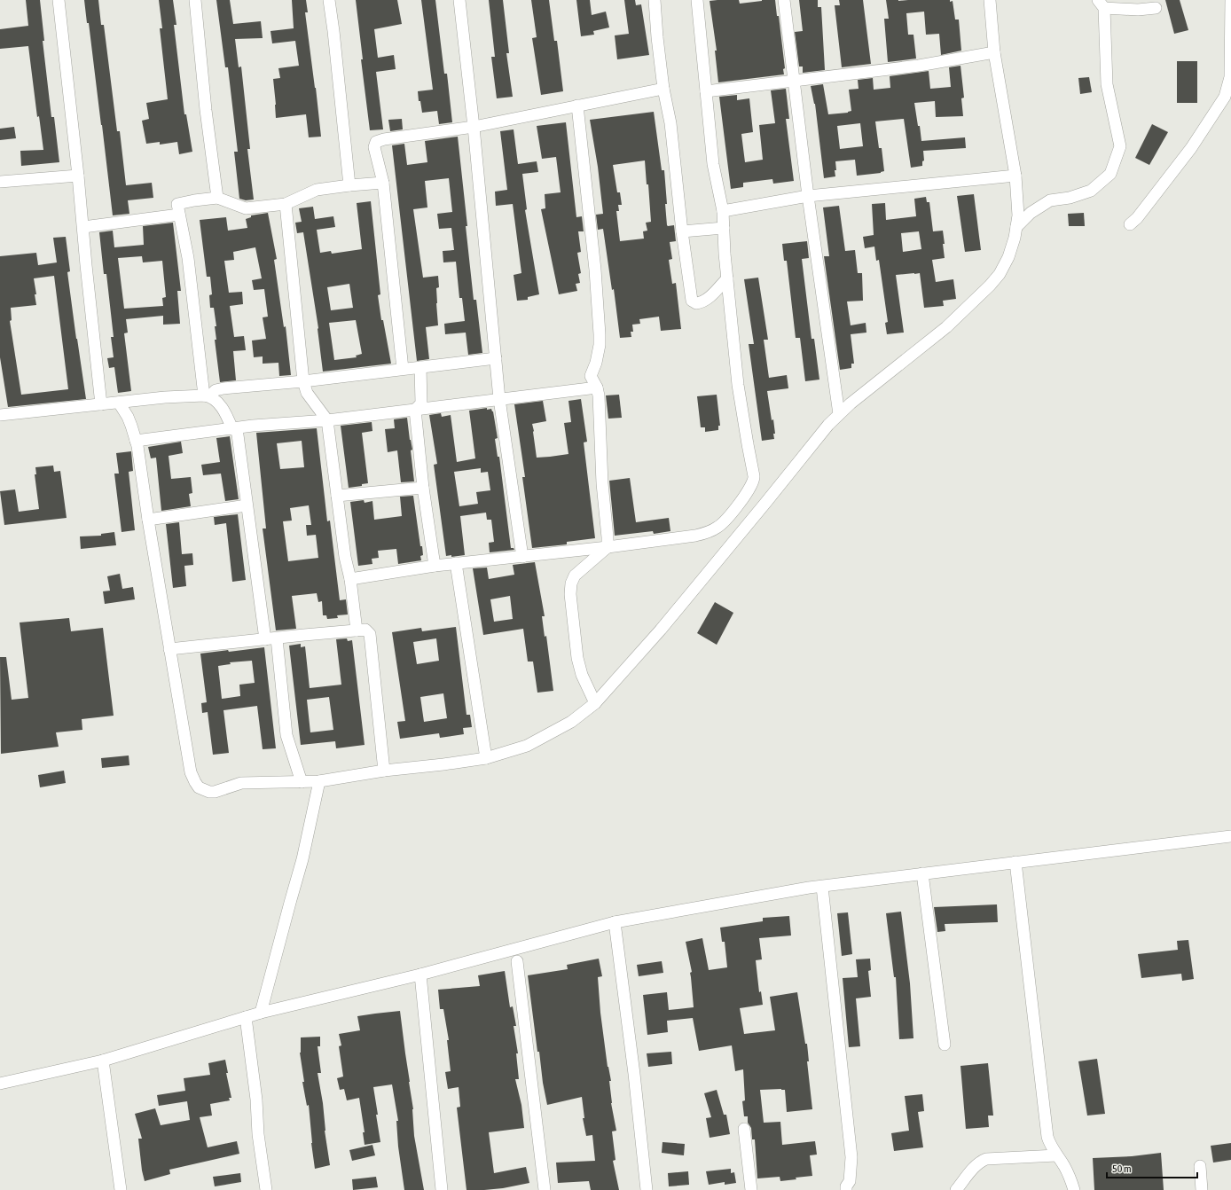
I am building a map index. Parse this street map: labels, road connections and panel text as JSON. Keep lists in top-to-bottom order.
{
  "scale_bar": "50 m"
}
